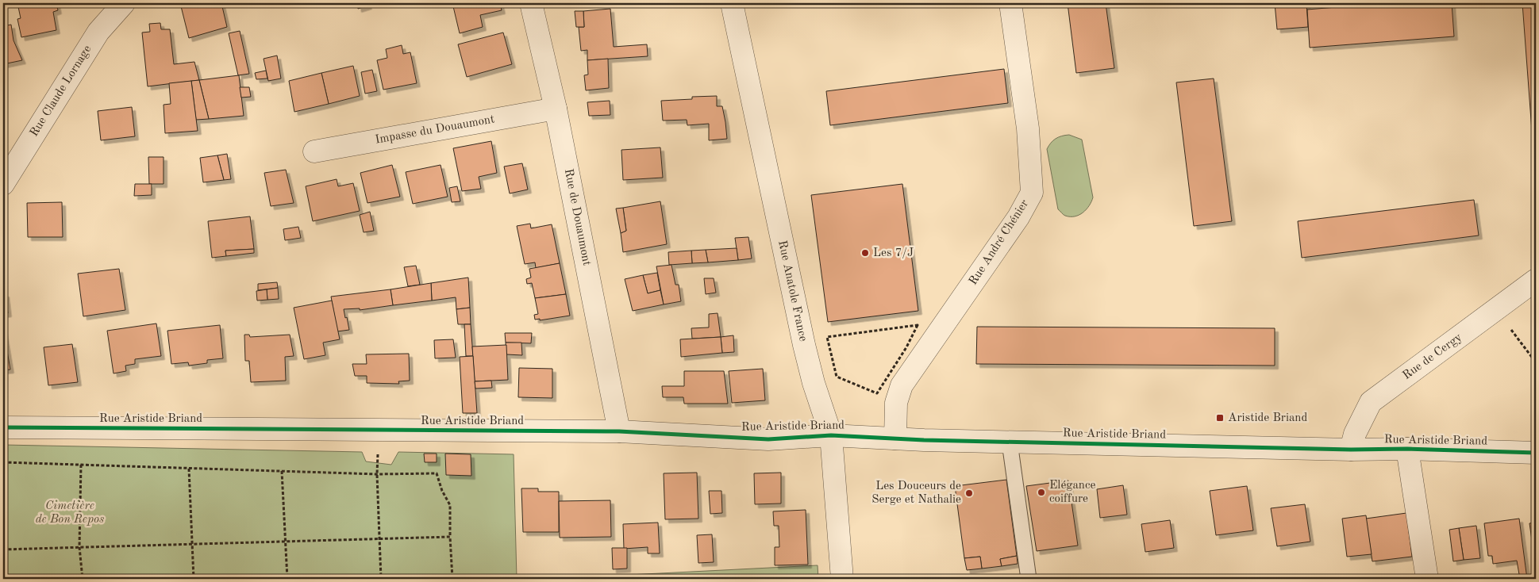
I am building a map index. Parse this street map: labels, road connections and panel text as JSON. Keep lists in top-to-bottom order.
{
  "streets": {
    "street": [
      "Rue Claude Lornage",
      "Impasse du Douaumont",
      "Rue de Douaumont",
      "Rue André Chénier",
      "Rue Anatole France",
      "Rue de Cergy",
      "Rue Aristide Briand"
    ]
  },
  "crossings": [
    ["Impasse du Douaumont", "Rue de Douaumont"],
    ["Rue de Douaumont", "Rue Aristide Briand"],
    ["Rue André Chénier", "Rue Aristide Briand"],
    ["Rue Anatole France", "Rue Aristide Briand"],
    ["Rue de Cergy", "Rue Aristide Briand"]
  ],
  "parks": ["Cimetière de Bon Repos"],
  "places": {
    "other": ["Les 7/J", "Elégance coiffure", "Les Douceurs de Serge et Nathalie"],
    "transit": ["Aristide Briand"]
  }
}
